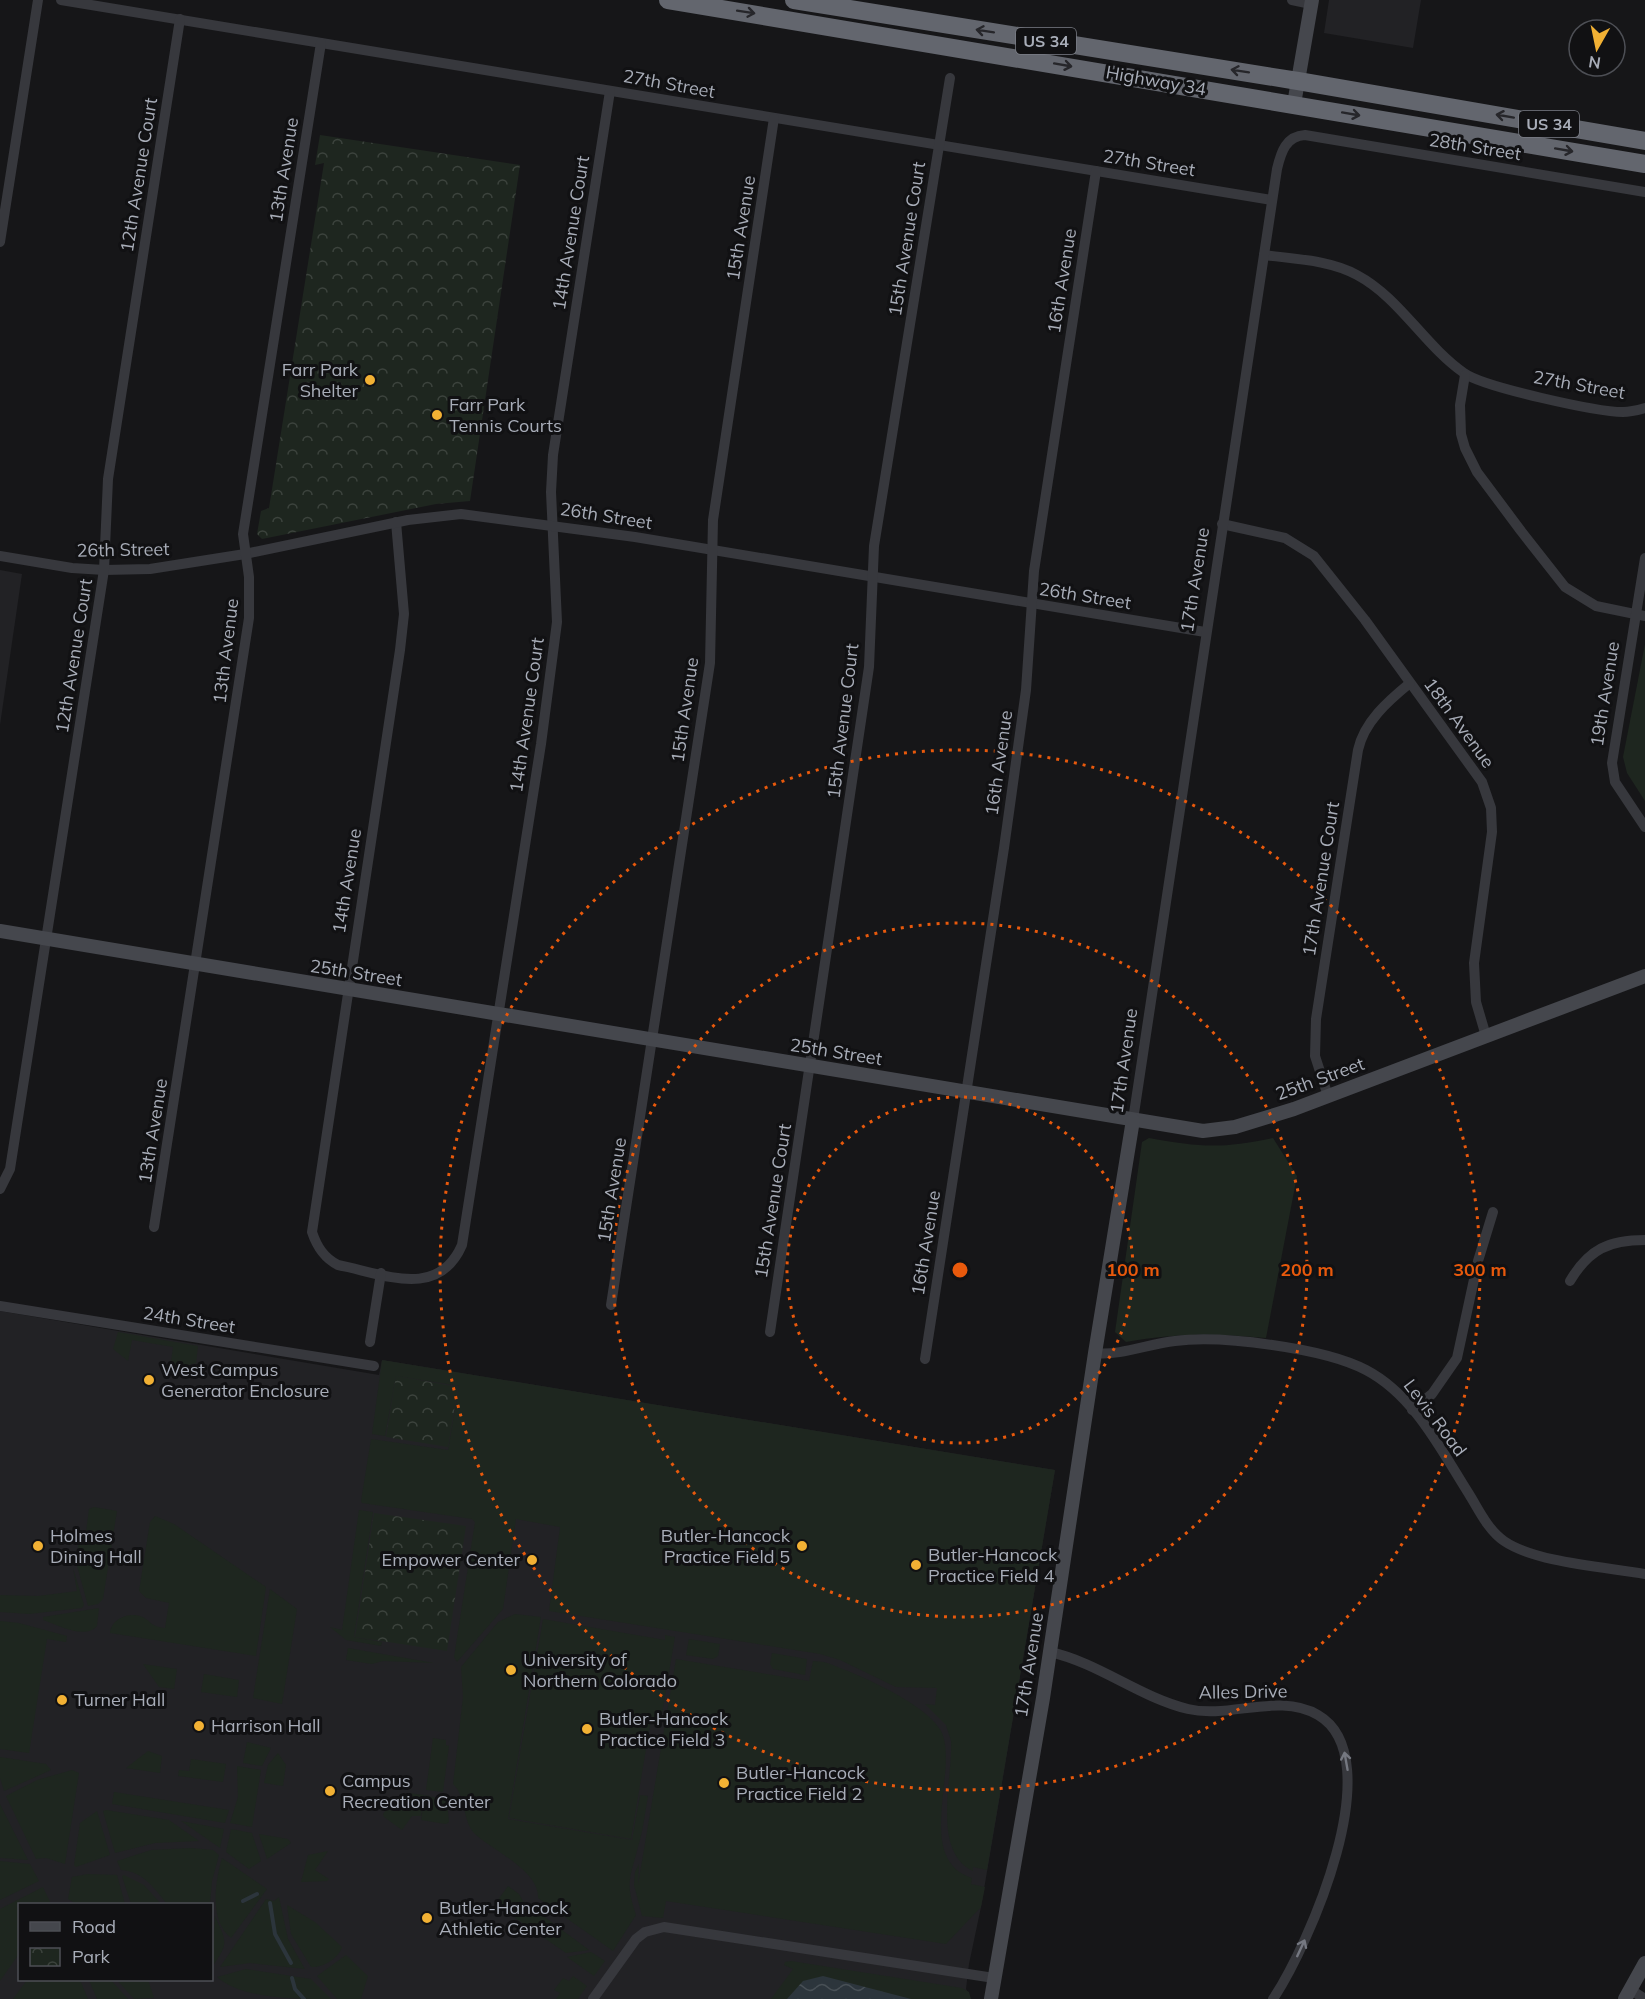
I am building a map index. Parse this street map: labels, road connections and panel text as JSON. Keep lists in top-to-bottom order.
{
  "streets": {
    "highway": ["US 34", "Highway 34"],
    "street": [
      "27th Street",
      "28th Street",
      "13th Avenue",
      "12th Avenue Court",
      "15th Avenue",
      "14th Avenue Court",
      "15th Avenue Court",
      "16th Avenue",
      "26th Street",
      "17th Avenue",
      "19th Avenue",
      "18th Avenue",
      "17th Avenue Court",
      "14th Avenue",
      "25th Street",
      "24th Street",
      "Levis Road",
      "Alles Drive"
    ]
  },
  "crossings": [
    ["27th Street", "13th Avenue"],
    ["27th Street", "12th Avenue Court"],
    ["27th Street", "15th Avenue"],
    ["27th Street", "14th Avenue Court"],
    ["27th Street", "15th Avenue Court"],
    ["27th Street", "16th Avenue"],
    ["27th Street", "17th Avenue"],
    ["28th Street", "17th Avenue"],
    ["13th Avenue", "26th Street"],
    ["13th Avenue", "25th Street"],
    ["12th Avenue Court", "26th Street"],
    ["12th Avenue Court", "25th Street"],
    ["15th Avenue", "26th Street"],
    ["15th Avenue", "25th Street"],
    ["14th Avenue Court", "26th Street"],
    ["14th Avenue Court", "14th Avenue"],
    ["14th Avenue Court", "25th Street"],
    ["15th Avenue Court", "26th Street"],
    ["15th Avenue Court", "25th Street"],
    ["16th Avenue", "26th Street"],
    ["16th Avenue", "25th Street"],
    ["26th Street", "17th Avenue"],
    ["26th Street", "14th Avenue"],
    ["17th Avenue", "18th Avenue"],
    ["17th Avenue", "25th Street"],
    ["17th Avenue", "Levis Road"],
    ["17th Avenue", "Alles Drive"],
    ["18th Avenue", "17th Avenue Court"],
    ["18th Avenue", "25th Street"],
    ["17th Avenue Court", "25th Street"],
    ["14th Avenue", "25th Street"]
  ],
  "places": [
    "Farr Park Shelter",
    "Farr Park Tennis Courts",
    "West Campus Generator Enclosure",
    "Holmes Dining Hall",
    "Butler-Hancock Practice Field 5",
    "Empower Center",
    "Butler-Hancock Practice Field 4",
    "University of Northern Colorado",
    "Turner Hall",
    "Harrison Hall",
    "Butler-Hancock Practice Field 3",
    "Butler-Hancock Practice Field 2",
    "Campus Recreation Center",
    "Butler-Hancock Athletic Center"
  ],
  "legend": ["Road", "Park"],
  "north": "bottom",
  "rings": ["100 m", "200 m", "300 m"]
}
